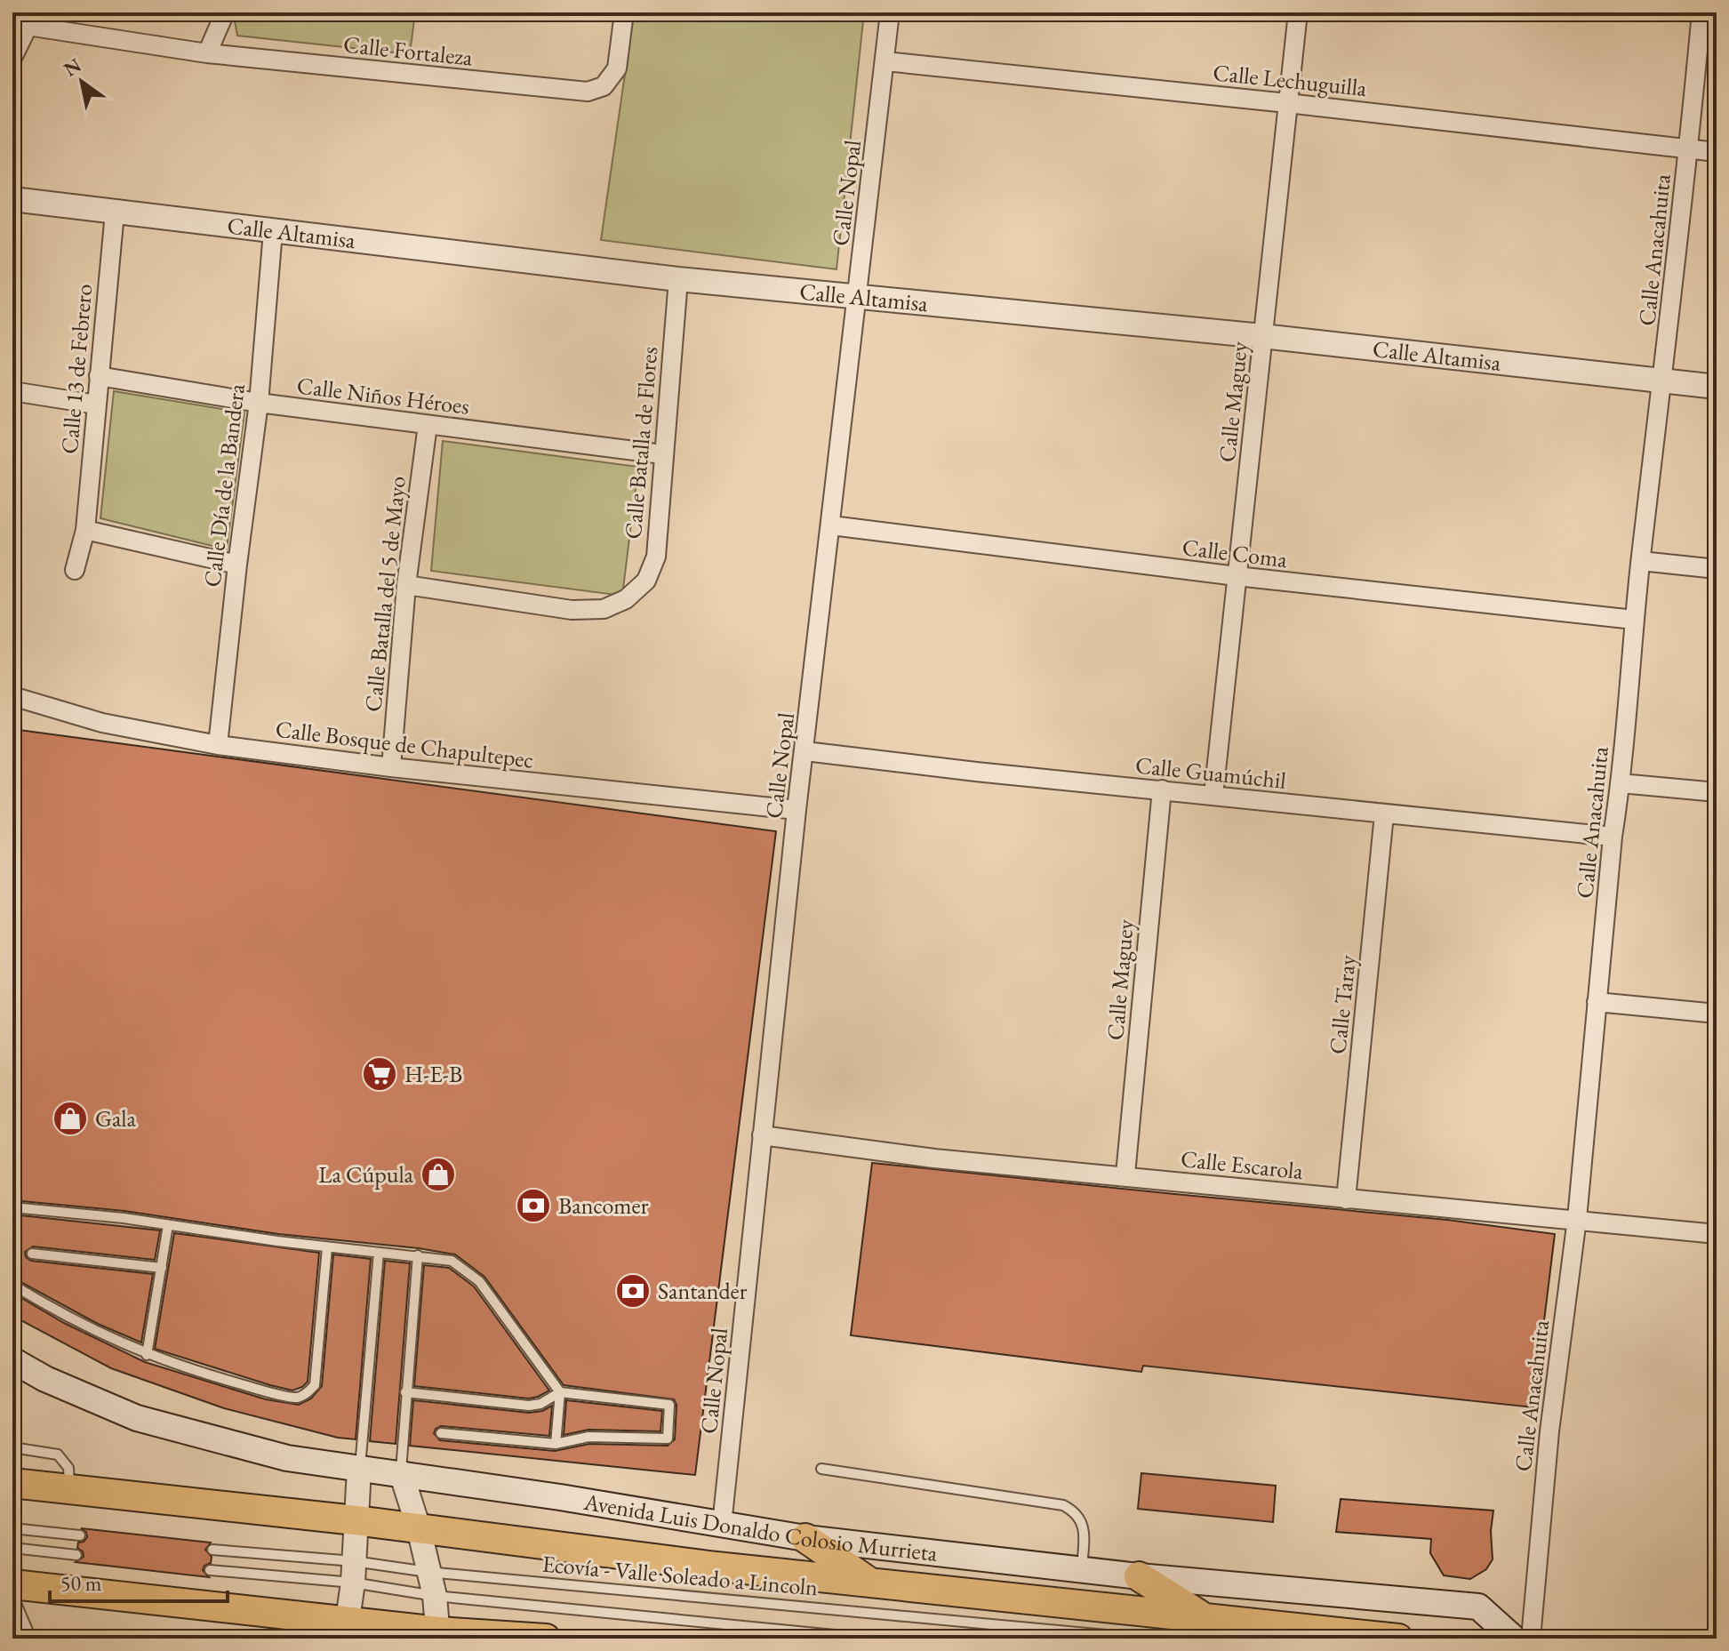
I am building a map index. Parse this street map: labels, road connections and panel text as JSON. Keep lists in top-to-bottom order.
{
  "streets": {
    "main road": ["Avenida Luis Donaldo Colosio Murrieta"],
    "street": [
      "Calle Fortaleza",
      "Calle Lechuguilla",
      "Calle Nopal",
      "Calle Altamisa",
      "Calle Anacahuita",
      "Calle 13 de Febrero",
      "Calle Niños Héroes",
      "Calle Maguey",
      "Calle Batalla de Flores",
      "Calle Día de la Bandera",
      "Calle Coma",
      "Calle Batalla del 5 de Mayo",
      "Calle Bosque de Chapultepec",
      "Calle Guamúchil",
      "Calle Taray",
      "Calle Escarola"
    ],
    "lane": ["Ecovía - Valle Soleado a Lincoln"]
  },
  "crossings": [
    ["Calle Lechuguilla", "Calle Nopal"],
    ["Calle Lechuguilla", "Calle Anacahuita"],
    ["Calle Lechuguilla", "Calle Maguey"],
    ["Calle Nopal", "Calle Altamisa"],
    ["Calle Nopal", "Calle Coma"],
    ["Calle Nopal", "Calle Bosque de Chapultepec"],
    ["Calle Nopal", "Calle Guamúchil"],
    ["Calle Nopal", "Calle Escarola"],
    ["Calle Nopal", "Avenida Luis Donaldo Colosio Murrieta"],
    ["Calle Altamisa", "Calle Anacahuita"],
    ["Calle Altamisa", "Calle 13 de Febrero"],
    ["Calle Altamisa", "Calle Maguey"],
    ["Calle Altamisa", "Calle Batalla de Flores"],
    ["Calle Altamisa", "Calle Día de la Bandera"],
    ["Calle Anacahuita", "Calle Coma"],
    ["Calle Anacahuita", "Calle Guamúchil"],
    ["Calle Anacahuita", "Calle Escarola"],
    ["Calle 13 de Febrero", "Calle Niños Héroes"],
    ["Calle Niños Héroes", "Calle Batalla de Flores"],
    ["Calle Niños Héroes", "Calle Día de la Bandera"],
    ["Calle Niños Héroes", "Calle Batalla del 5 de Mayo"],
    ["Calle Maguey", "Calle Coma"],
    ["Calle Maguey", "Calle Guamúchil"],
    ["Calle Maguey", "Calle Escarola"],
    ["Calle Batalla de Flores", "Calle Batalla del 5 de Mayo"],
    ["Calle Día de la Bandera", "Calle Bosque de Chapultepec"],
    ["Calle Batalla del 5 de Mayo", "Calle Bosque de Chapultepec"],
    ["Calle Guamúchil", "Calle Taray"],
    ["Calle Taray", "Calle Escarola"]
  ],
  "places": {
    "supermarket": ["H-E-B"],
    "shop": ["Gala", "La Cúpula"],
    "bank": ["Bancomer", "Santander"]
  },
  "scale_bar": "50 m",
  "north": "top left"
}
